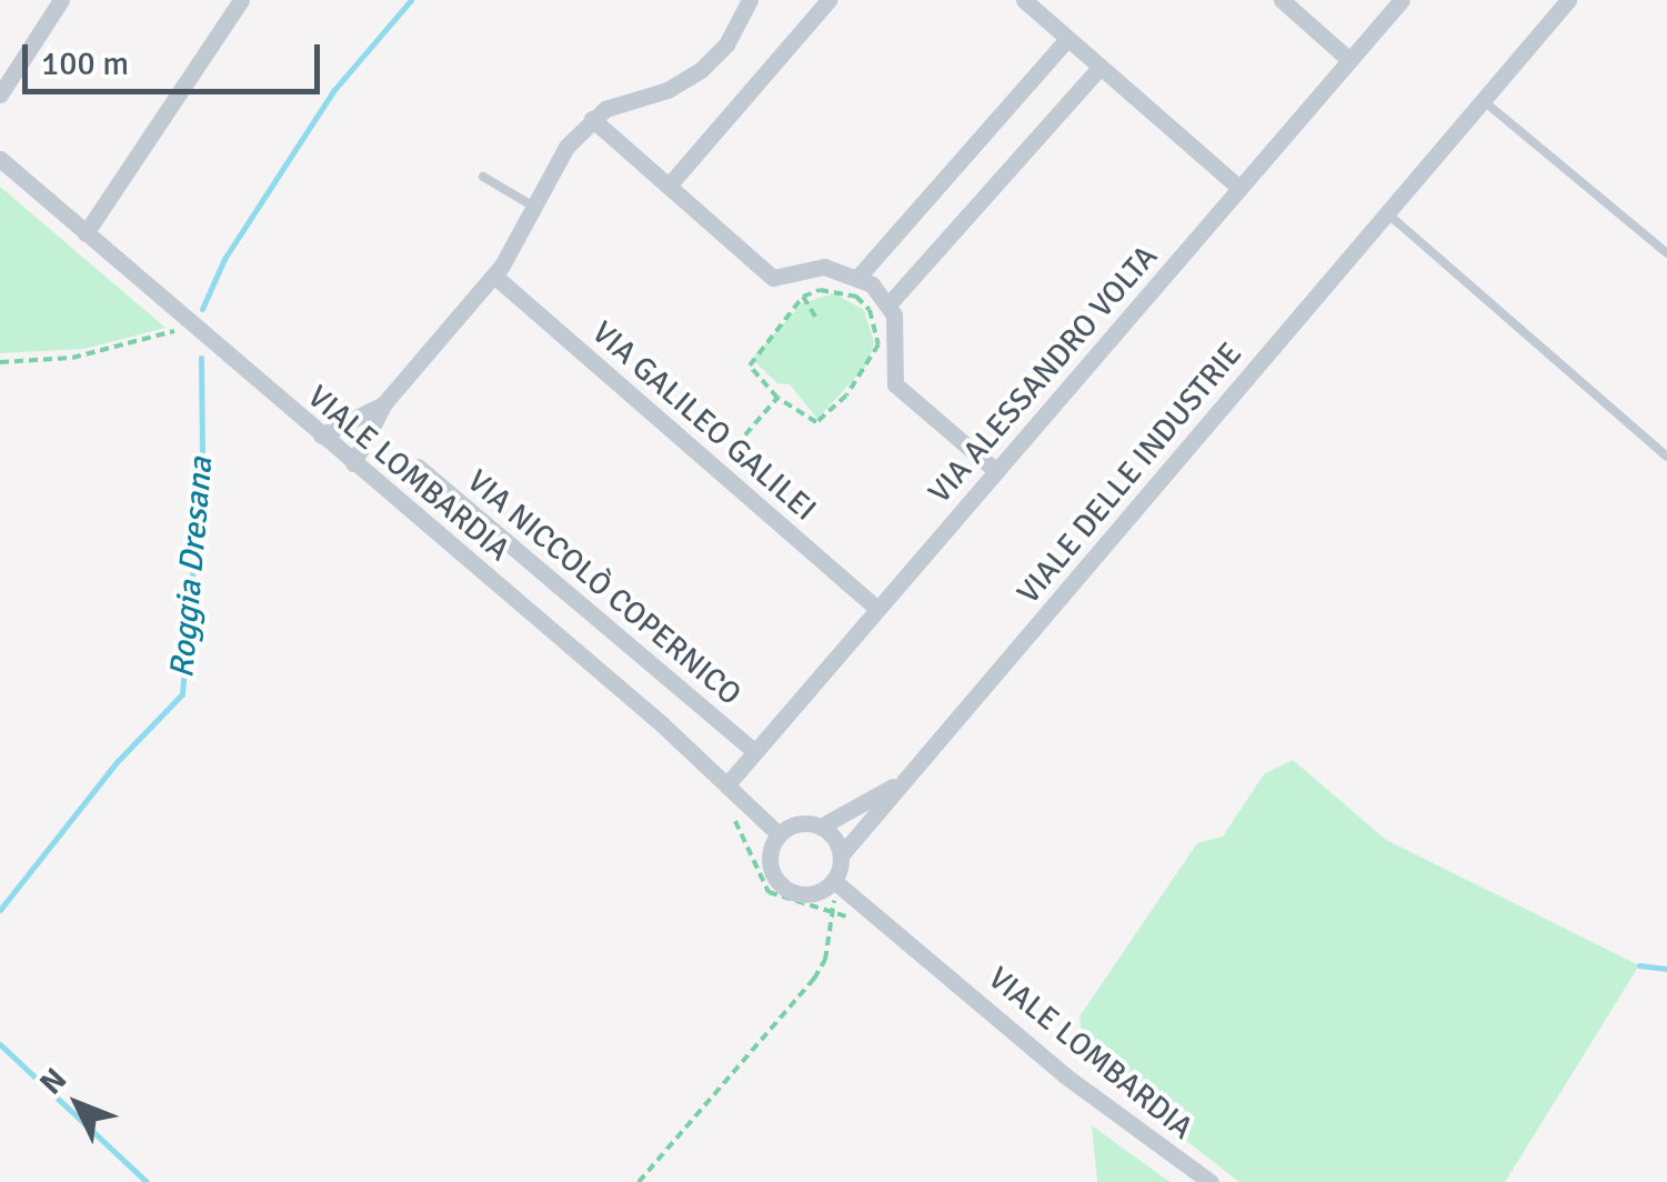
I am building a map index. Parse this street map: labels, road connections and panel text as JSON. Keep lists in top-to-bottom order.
{
  "streets": {
    "street": [
      "VIA ALESSANDRO VOLTA",
      "VIA GALILEO GALILEI",
      "VIALE LOMBARDIA",
      "VIALE DELLE INDUSTRIE",
      "VIA NICCOLÒ COPERNICO"
    ]
  },
  "crossings": [
    ["VIA ALESSANDRO VOLTA", "VIA GALILEO GALILEI"],
    ["VIA ALESSANDRO VOLTA", "VIALE LOMBARDIA"],
    ["VIA ALESSANDRO VOLTA", "VIA NICCOLÒ COPERNICO"],
    ["VIALE LOMBARDIA", "VIALE DELLE INDUSTRIE"]
  ],
  "water": ["Roggia Dresana"],
  "scale_bar": "100 m",
  "north": "top left"
}
